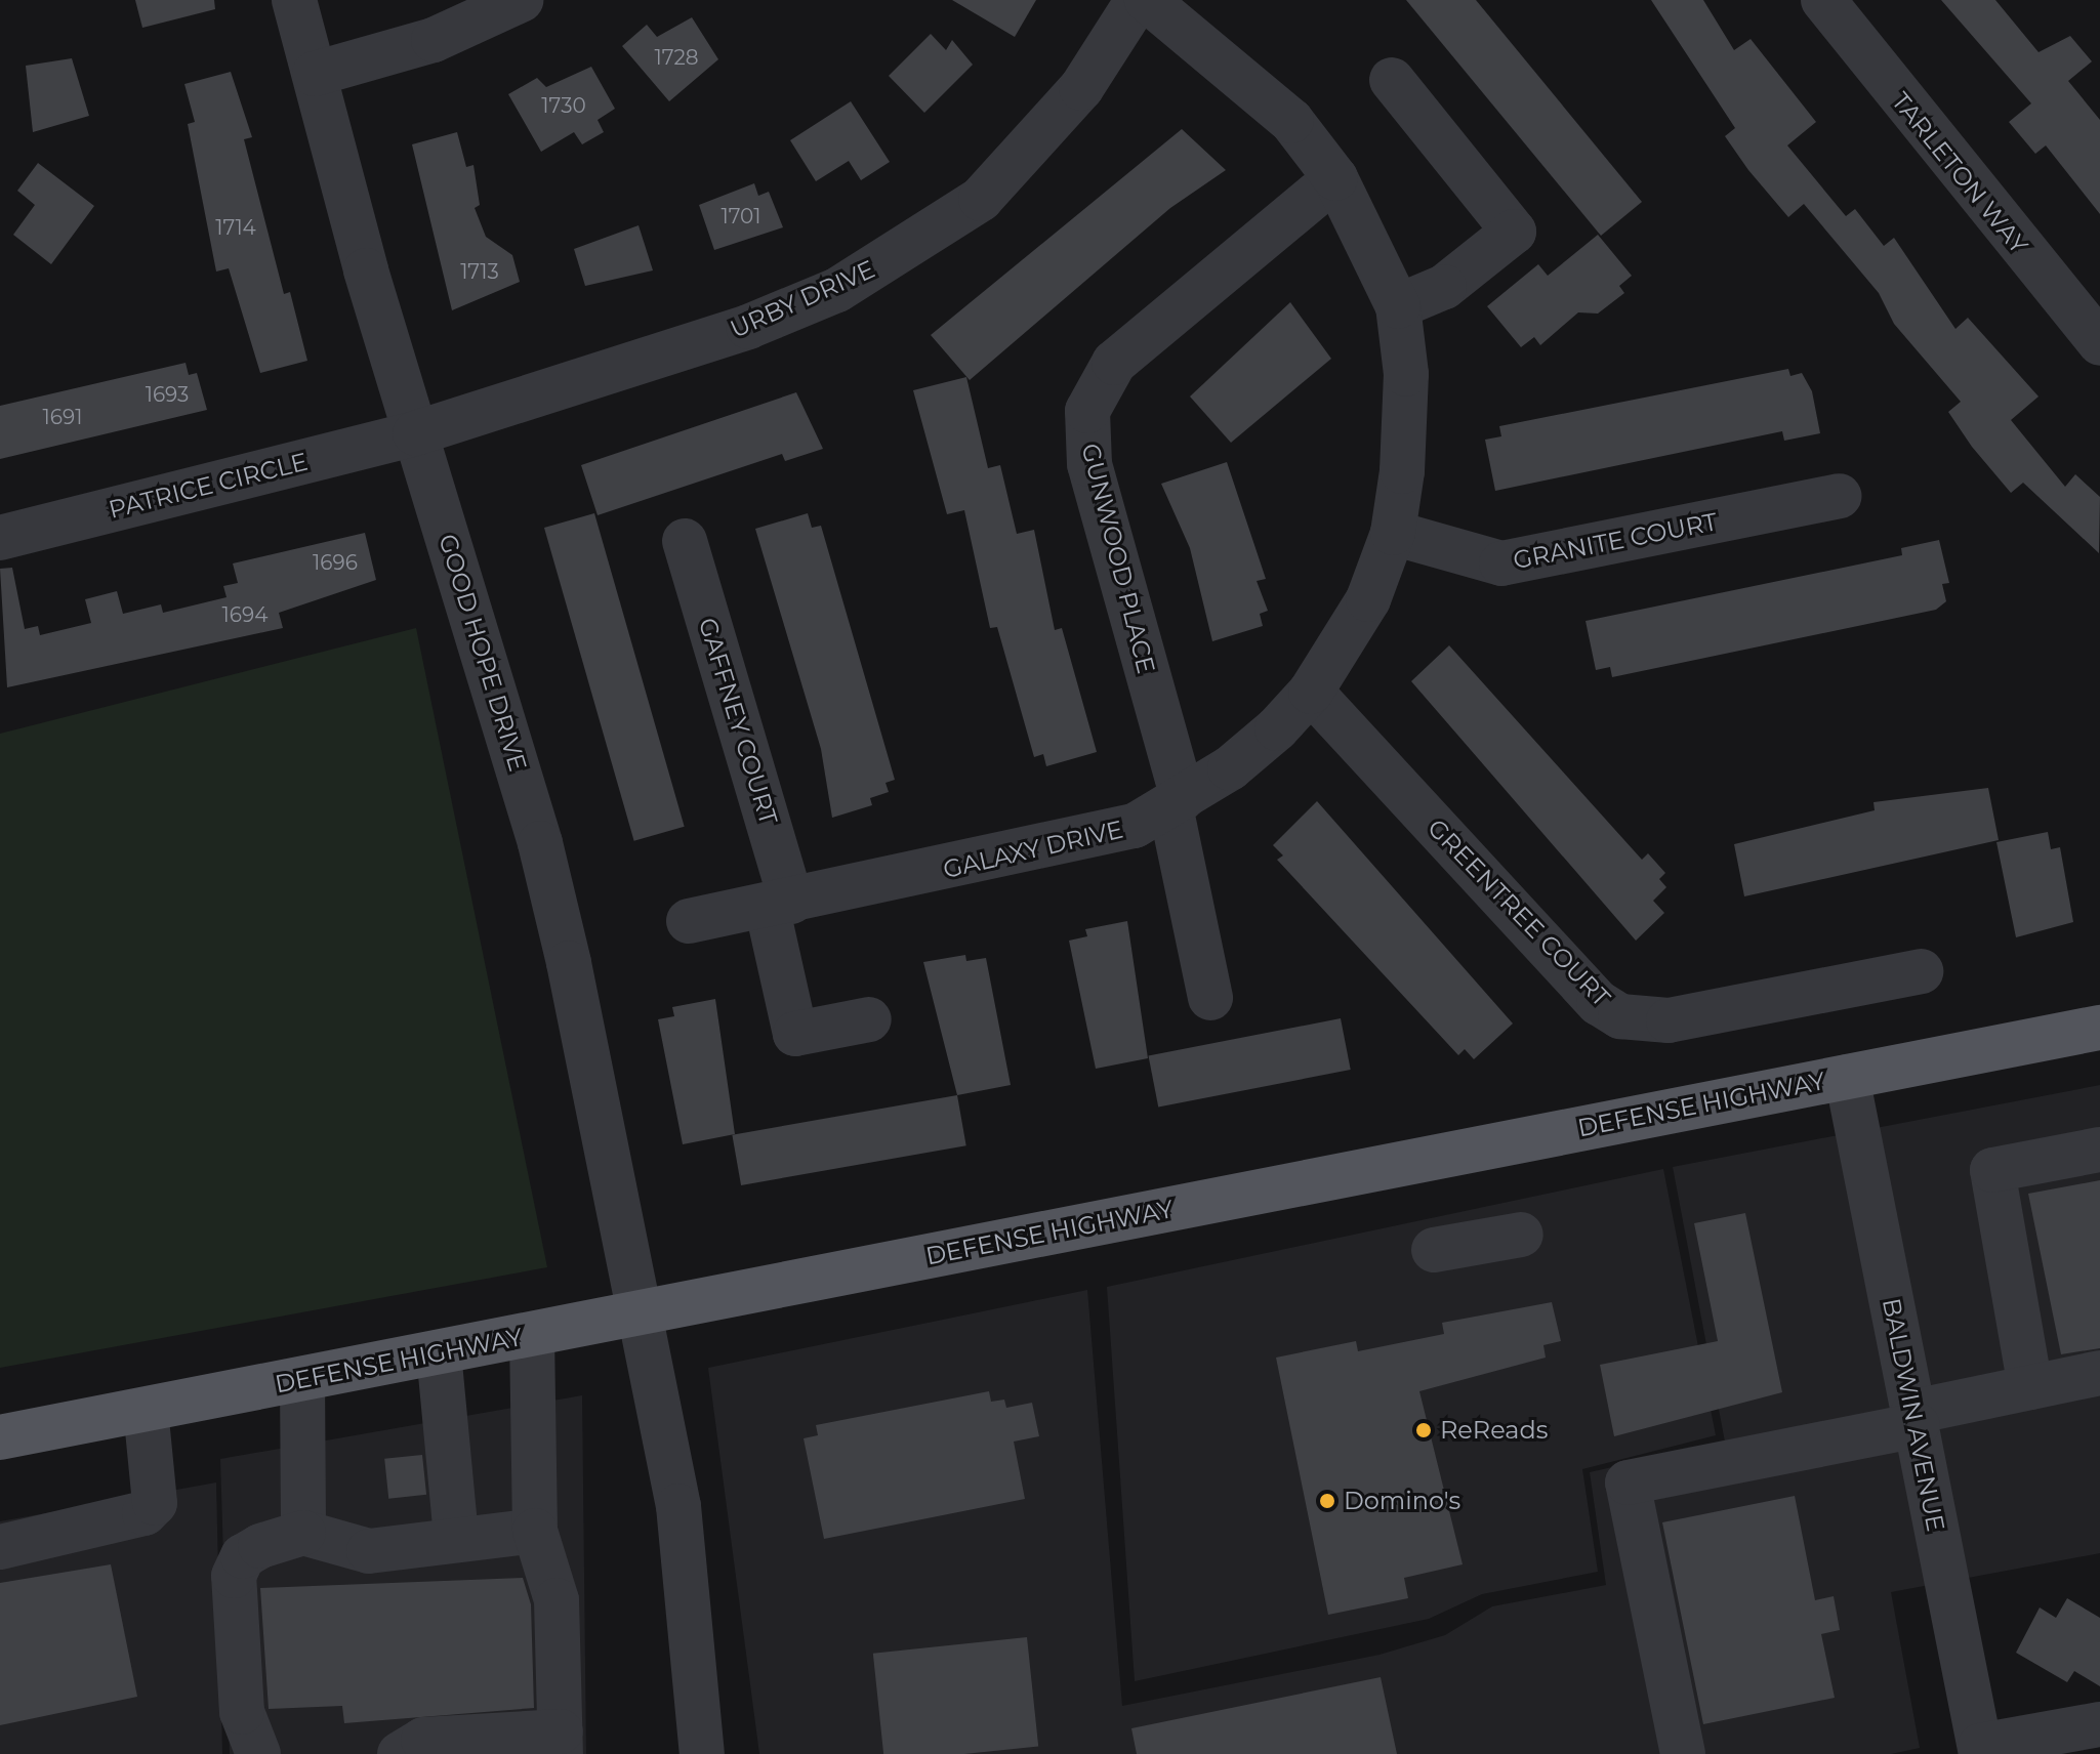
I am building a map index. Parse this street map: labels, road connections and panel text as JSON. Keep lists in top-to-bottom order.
{
  "streets": {
    "main road": ["DEFENSE HIGHWAY"],
    "street": [
      "TARLETON WAY",
      "URBY DRIVE",
      "PATRICE CIRCLE",
      "GRANITE COURT",
      "GUNWOOD PLACE",
      "GOOD HOPE DRIVE",
      "GAFFNEY COURT",
      "GALAXY DRIVE",
      "GREENTREE COURT",
      "BALDWIN AVENUE"
    ]
  },
  "crossings": [
    ["URBY DRIVE", "PATRICE CIRCLE"],
    ["URBY DRIVE", "GOOD HOPE DRIVE"],
    ["PATRICE CIRCLE", "GOOD HOPE DRIVE"],
    ["GRANITE COURT", "GALAXY DRIVE"],
    ["GUNWOOD PLACE", "GALAXY DRIVE"],
    ["GOOD HOPE DRIVE", "DEFENSE HIGHWAY"],
    ["GAFFNEY COURT", "GALAXY DRIVE"],
    ["GALAXY DRIVE", "GREENTREE COURT"],
    ["DEFENSE HIGHWAY", "BALDWIN AVENUE"]
  ],
  "places": ["ReReads", "Domino's"],
  "house_numbers": [
    "1728",
    "1730",
    "1701",
    "1714",
    "1713",
    "1693",
    "1691",
    "1696",
    "1694"
  ]
}
